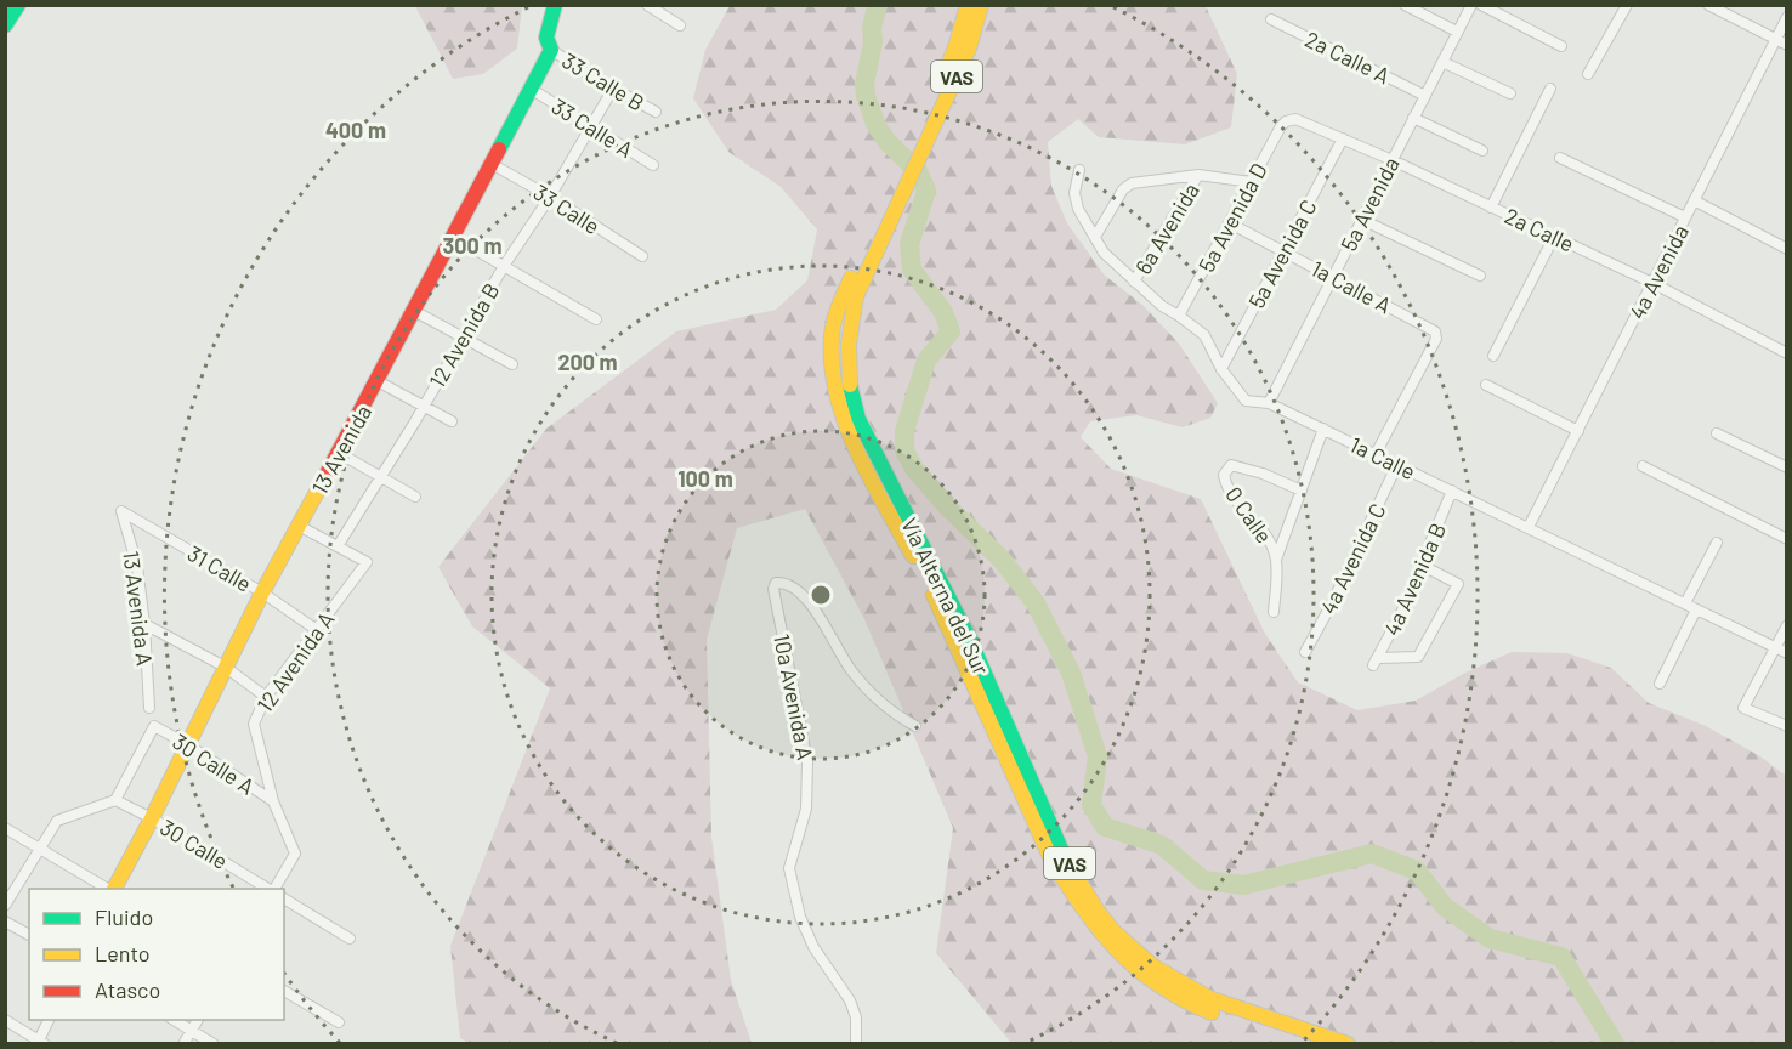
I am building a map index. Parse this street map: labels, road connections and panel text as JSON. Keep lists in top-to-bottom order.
{
  "streets": {
    "main road": ["VAS", "13 Avenida", "Vía Alterna del Sur"],
    "street": [
      "2a Calle A",
      "33 Calle B",
      "33 Calle A",
      "5a Avenida",
      "33 Calle",
      "5a Avenida D",
      "6a Avenida",
      "2a Calle",
      "5a Avenida C",
      "4a Avenida",
      "1a Calle A",
      "12 Avenida B",
      "1a Calle",
      "0 Calle",
      "4a Avenida C",
      "31 Calle",
      "4a Avenida B",
      "13 Avenida A",
      "12 Avenida A",
      "10a Avenida A",
      "30 Calle A",
      "30 Calle"
    ]
  },
  "crossings": [
    ["2a Calle A", "5a Avenida"],
    ["33 Calle B", "12 Avenida B"],
    ["33 Calle B", "13 Avenida"],
    ["33 Calle A", "12 Avenida B"],
    ["33 Calle A", "13 Avenida"],
    ["5a Avenida", "2a Calle"],
    ["5a Avenida", "1a Calle A"],
    ["5a Avenida", "1a Calle"],
    ["33 Calle", "12 Avenida B"],
    ["33 Calle", "13 Avenida"],
    ["5a Avenida D", "2a Calle"],
    ["5a Avenida D", "1a Calle A"],
    ["5a Avenida D", "1a Calle"],
    ["6a Avenida", "1a Calle"],
    ["2a Calle", "5a Avenida C"],
    ["2a Calle", "4a Avenida"],
    ["5a Avenida C", "1a Calle A"],
    ["5a Avenida C", "1a Calle"],
    ["4a Avenida", "1a Calle"],
    ["1a Calle A", "1a Calle"],
    ["12 Avenida B", "12 Avenida A"],
    ["13 Avenida", "31 Calle"],
    ["13 Avenida", "30 Calle A"],
    ["13 Avenida", "30 Calle"],
    ["1a Calle", "4a Avenida C"],
    ["1a Calle", "4a Avenida B"],
    ["31 Calle", "13 Avenida A"],
    ["31 Calle", "12 Avenida A"],
    ["12 Avenida A", "30 Calle A"],
    ["30 Calle A", "30 Calle"]
  ],
  "legend": ["Fluido", "Lento", "Atasco"],
  "rings": [
    "400 m",
    "300 m",
    "200 m",
    "100 m"
  ]
}
